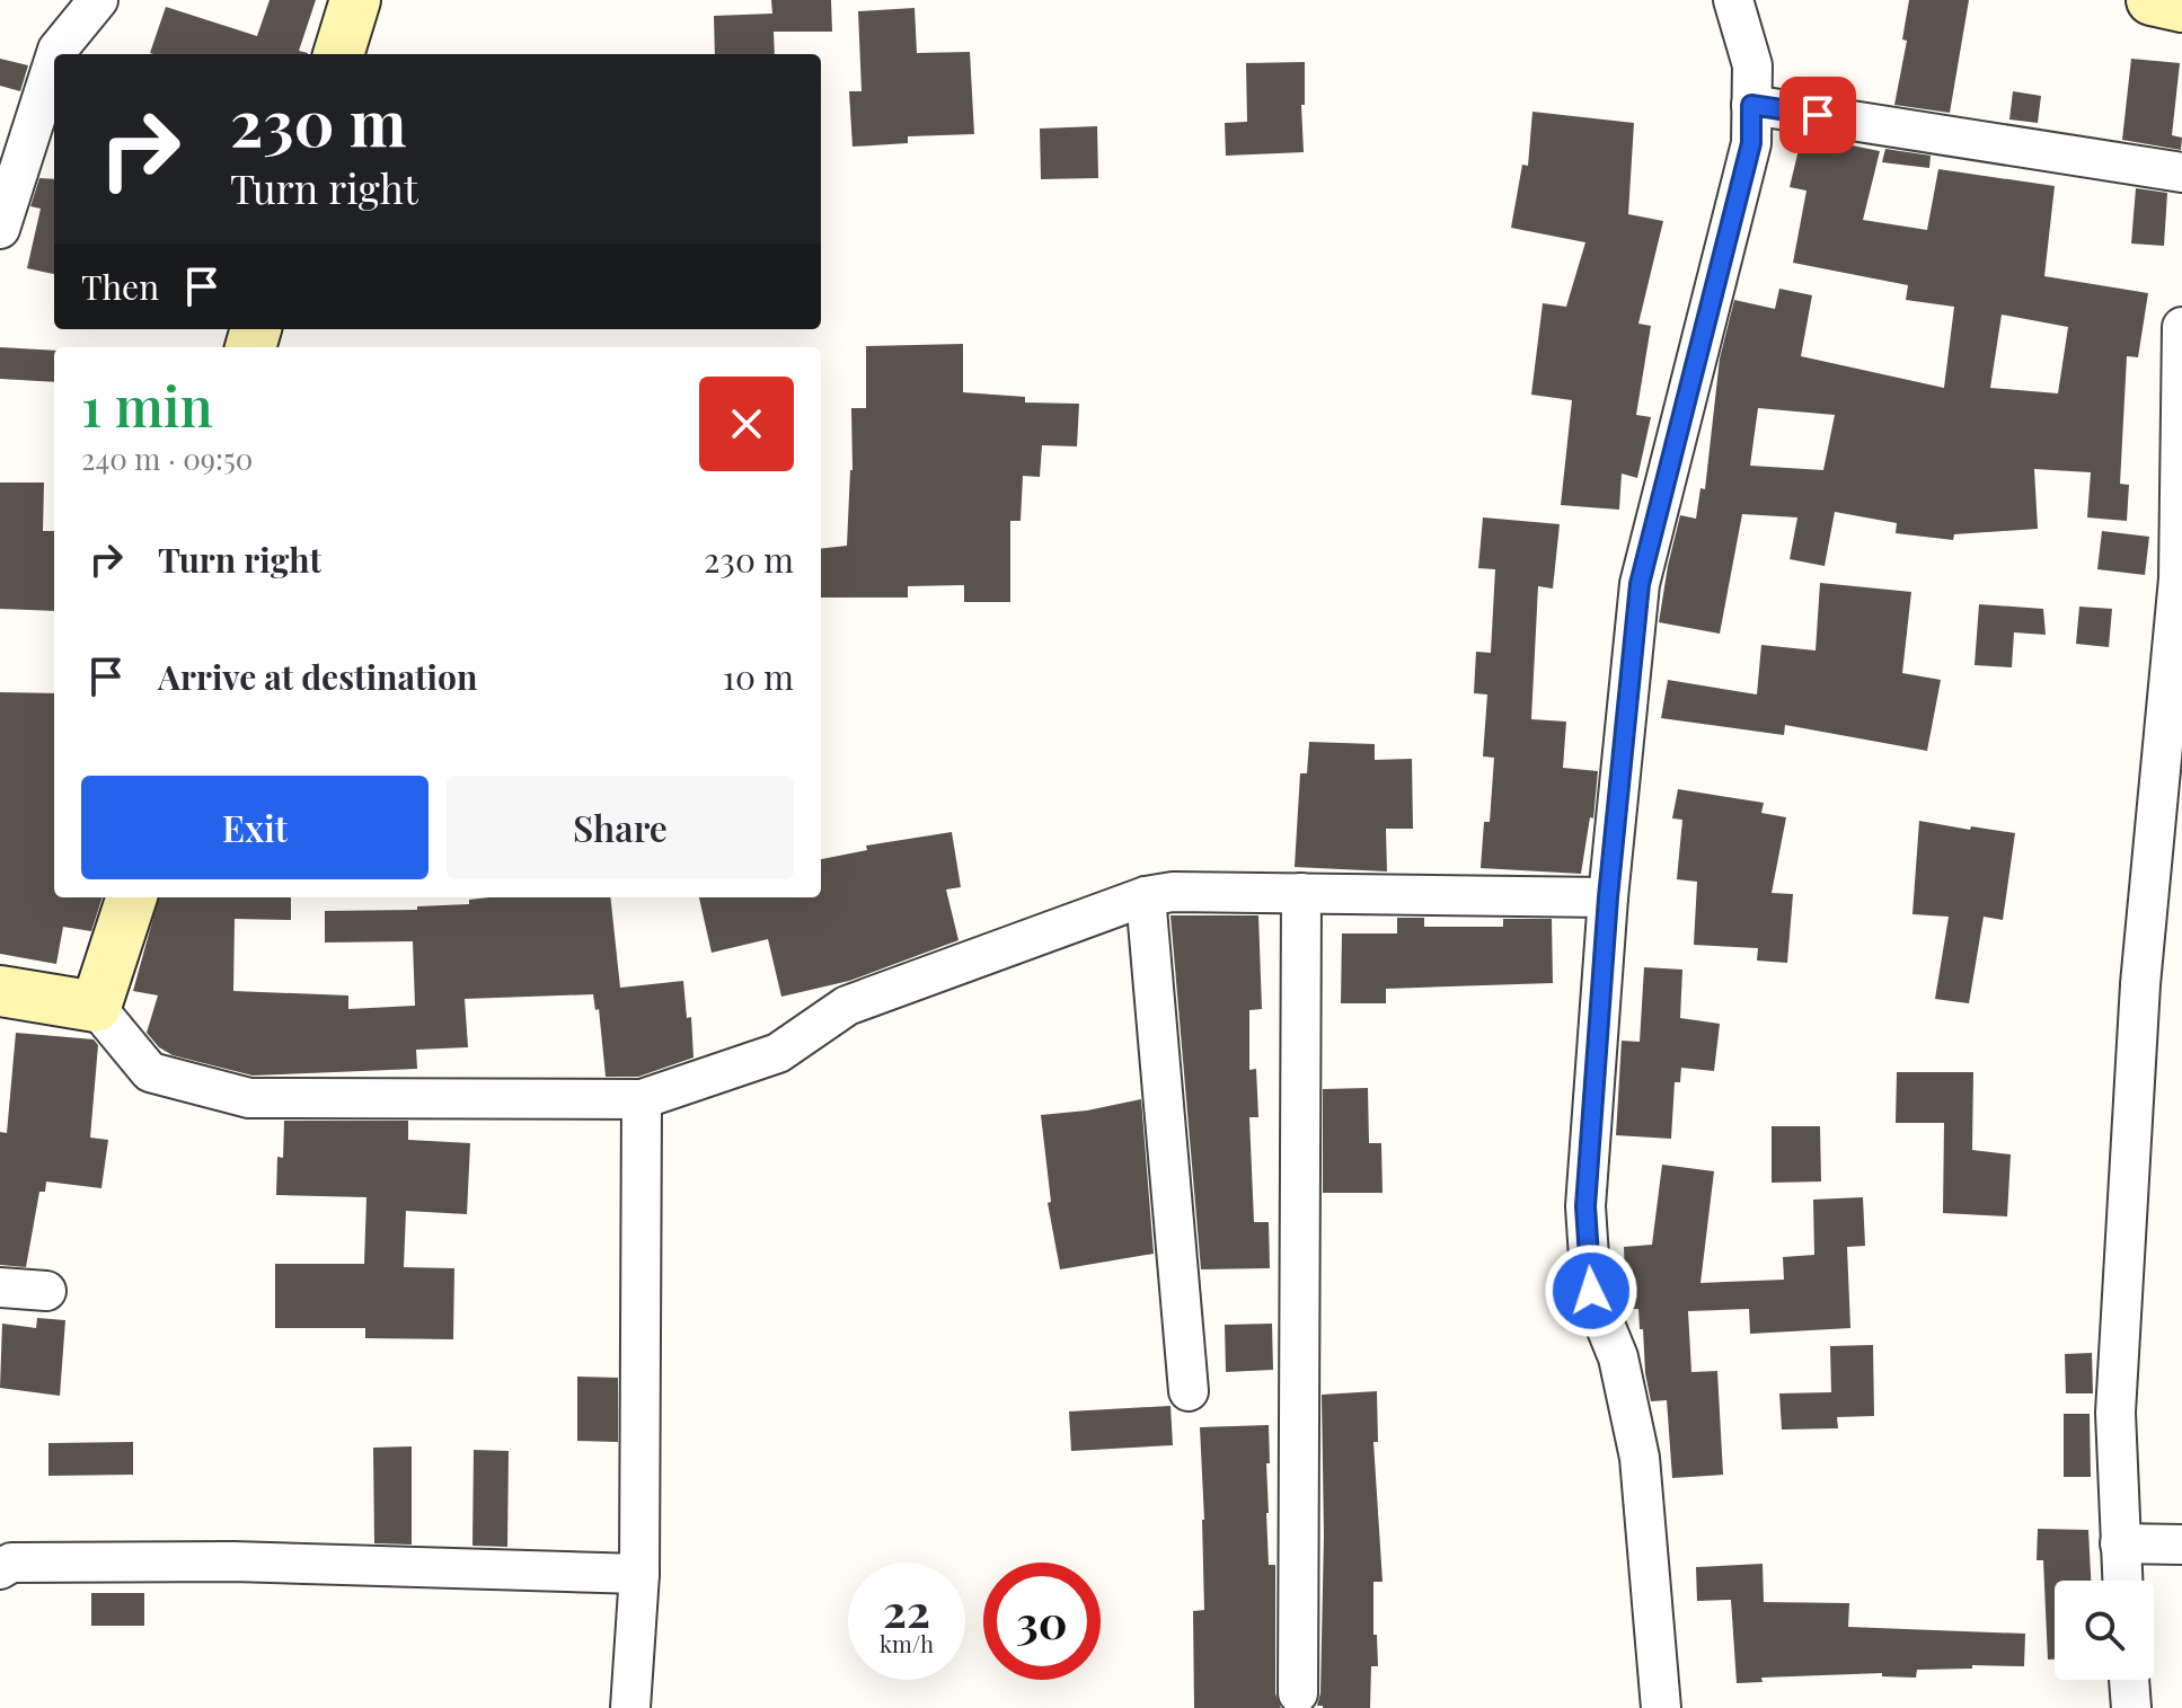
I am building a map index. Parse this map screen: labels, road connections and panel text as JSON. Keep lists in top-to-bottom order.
{
  "page": {
    "turn": ["230 m", "Turn right"],
    "then": "Then",
    "heading": ["1 min", "240 m · 09:50"],
    "list": [
      {
        "name": "Turn right",
        "value": "230 m"
      },
      {
        "name": "Arrive at destination",
        "value": "10 m"
      }
    ],
    "buttons": ["Exit", "Share"],
    "speed": "22 km/h",
    "limit": "30"
  }
}
